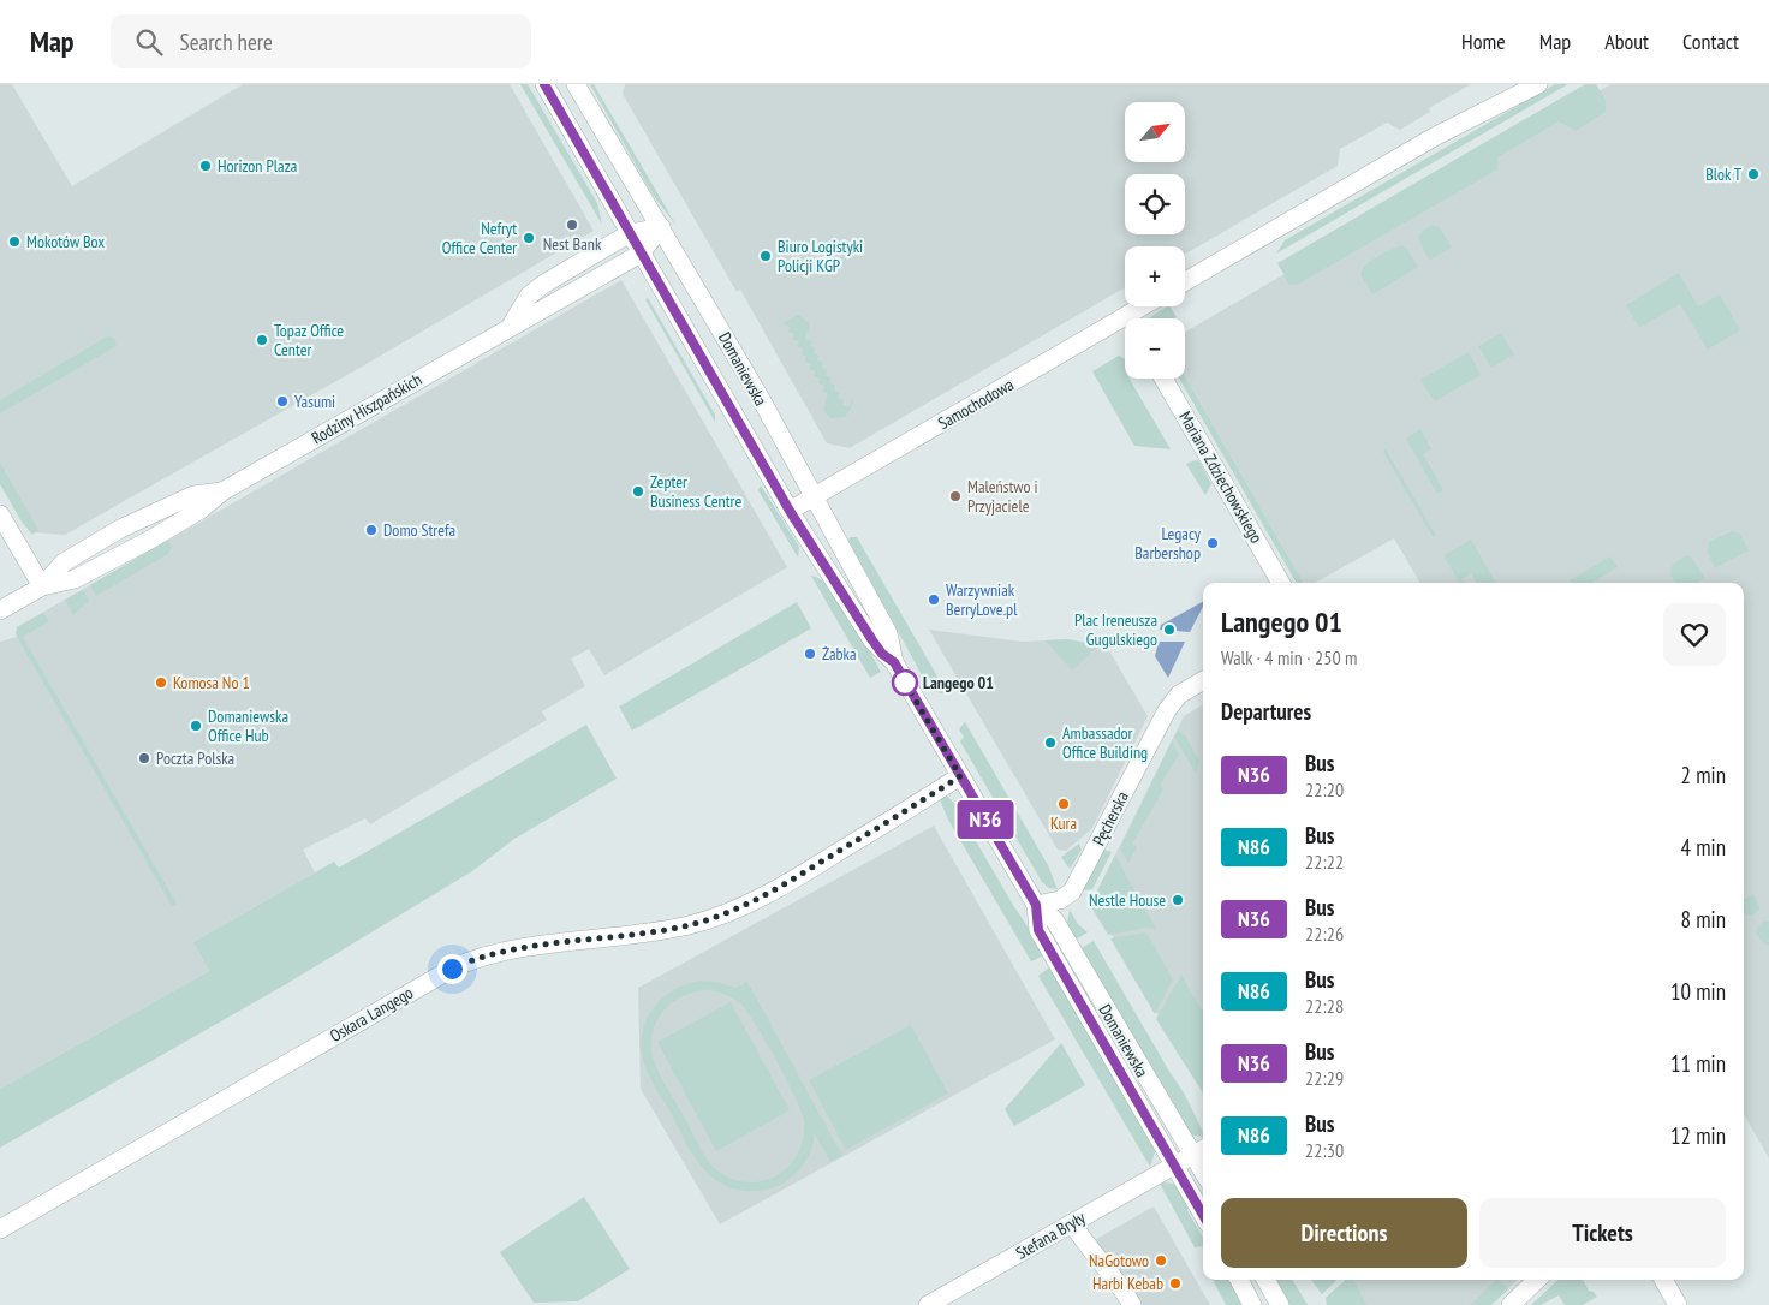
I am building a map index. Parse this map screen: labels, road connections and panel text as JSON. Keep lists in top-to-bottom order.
{
  "streets": {
    "street": [
      "Domaniewska",
      "Samochodowa",
      "Rodziny Hiszpańskich",
      "Mariana Zdziechowskiego",
      "Pęcherska",
      "Oskara Langego",
      "Stefana Bryły"
    ]
  },
  "crossings": [
    ["Domaniewska", "Samochodowa"],
    ["Domaniewska", "Rodziny Hiszpańskich"],
    ["Domaniewska", "Pęcherska"],
    ["Domaniewska", "Oskara Langego"],
    ["Domaniewska", "Stefana Bryły"]
  ],
  "places": [
    "Horizon Plaza",
    "Blok T",
    "Nest Bank",
    "Nefryt Office Center",
    "Mokotów Box",
    "Biuro Logistyki Policji KGP",
    "Topaz Office Center",
    "Yasumi",
    "Zepter Business Centre",
    "Maleństwo i Przyjaciele",
    "Domo Strefa",
    "Legacy Barbershop",
    "Warzywniak BerryLove.pl",
    "Plac Ireneusza Gugulskiego",
    "Żabka",
    "Komosa No 1",
    "Langego 01",
    "Domaniewska Office Hub",
    "Ambassador Office Building",
    "Poczta Polska",
    "Kura",
    "Nestle House",
    "NaGotowo",
    "Harbi Kebab"
  ],
  "lines": ["bus line N36"],
  "north": "top right",
  "page": {
    "header": "Map",
    "search": "Search here",
    "nav": [
      "Home",
      "Map",
      "About",
      "Contact"
    ],
    "on_map": "N36",
    "map_buttons": ["+", "−"],
    "heading": [
      ["Langego 01", "Walk · 4 min · 250 m"],
      "Departures"
    ],
    "list": [
      {
        "mark": "N36",
        "name": "Bus",
        "note": "22:20",
        "value": "2 min"
      },
      {
        "mark": "N86",
        "name": "Bus",
        "note": "22:22",
        "value": "4 min"
      },
      {
        "mark": "N36",
        "name": "Bus",
        "note": "22:26",
        "value": "8 min"
      },
      {
        "mark": "N86",
        "name": "Bus",
        "note": "22:28",
        "value": "10 min"
      },
      {
        "mark": "N36",
        "name": "Bus",
        "note": "22:29",
        "value": "11 min"
      },
      {
        "mark": "N86",
        "name": "Bus",
        "note": "22:30",
        "value": "12 min"
      }
    ],
    "buttons": ["Directions", "Tickets"]
  }
}
